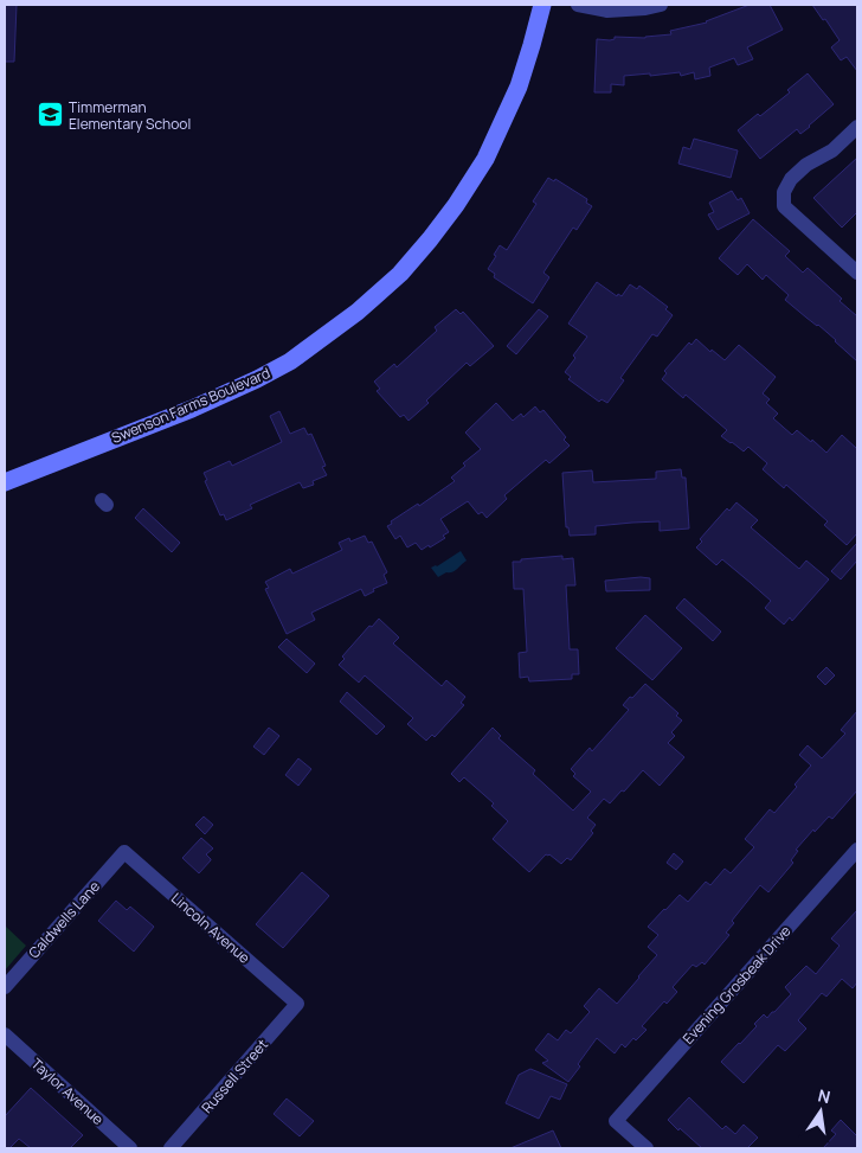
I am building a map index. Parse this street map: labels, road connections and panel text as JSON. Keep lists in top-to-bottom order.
{
  "streets": {
    "street": [
      "Swenson Farms Boulevard",
      "Caldwells Lane",
      "Lincoln Avenue",
      "Evening Grosbeak Drive",
      "Russell Street",
      "Taylor Avenue"
    ]
  },
  "crossings": [
    ["Caldwells Lane", "Lincoln Avenue"],
    ["Lincoln Avenue", "Russell Street"]
  ],
  "places": {
    "school or university": ["Timmerman Elementary School"]
  },
  "north": "top"
}
